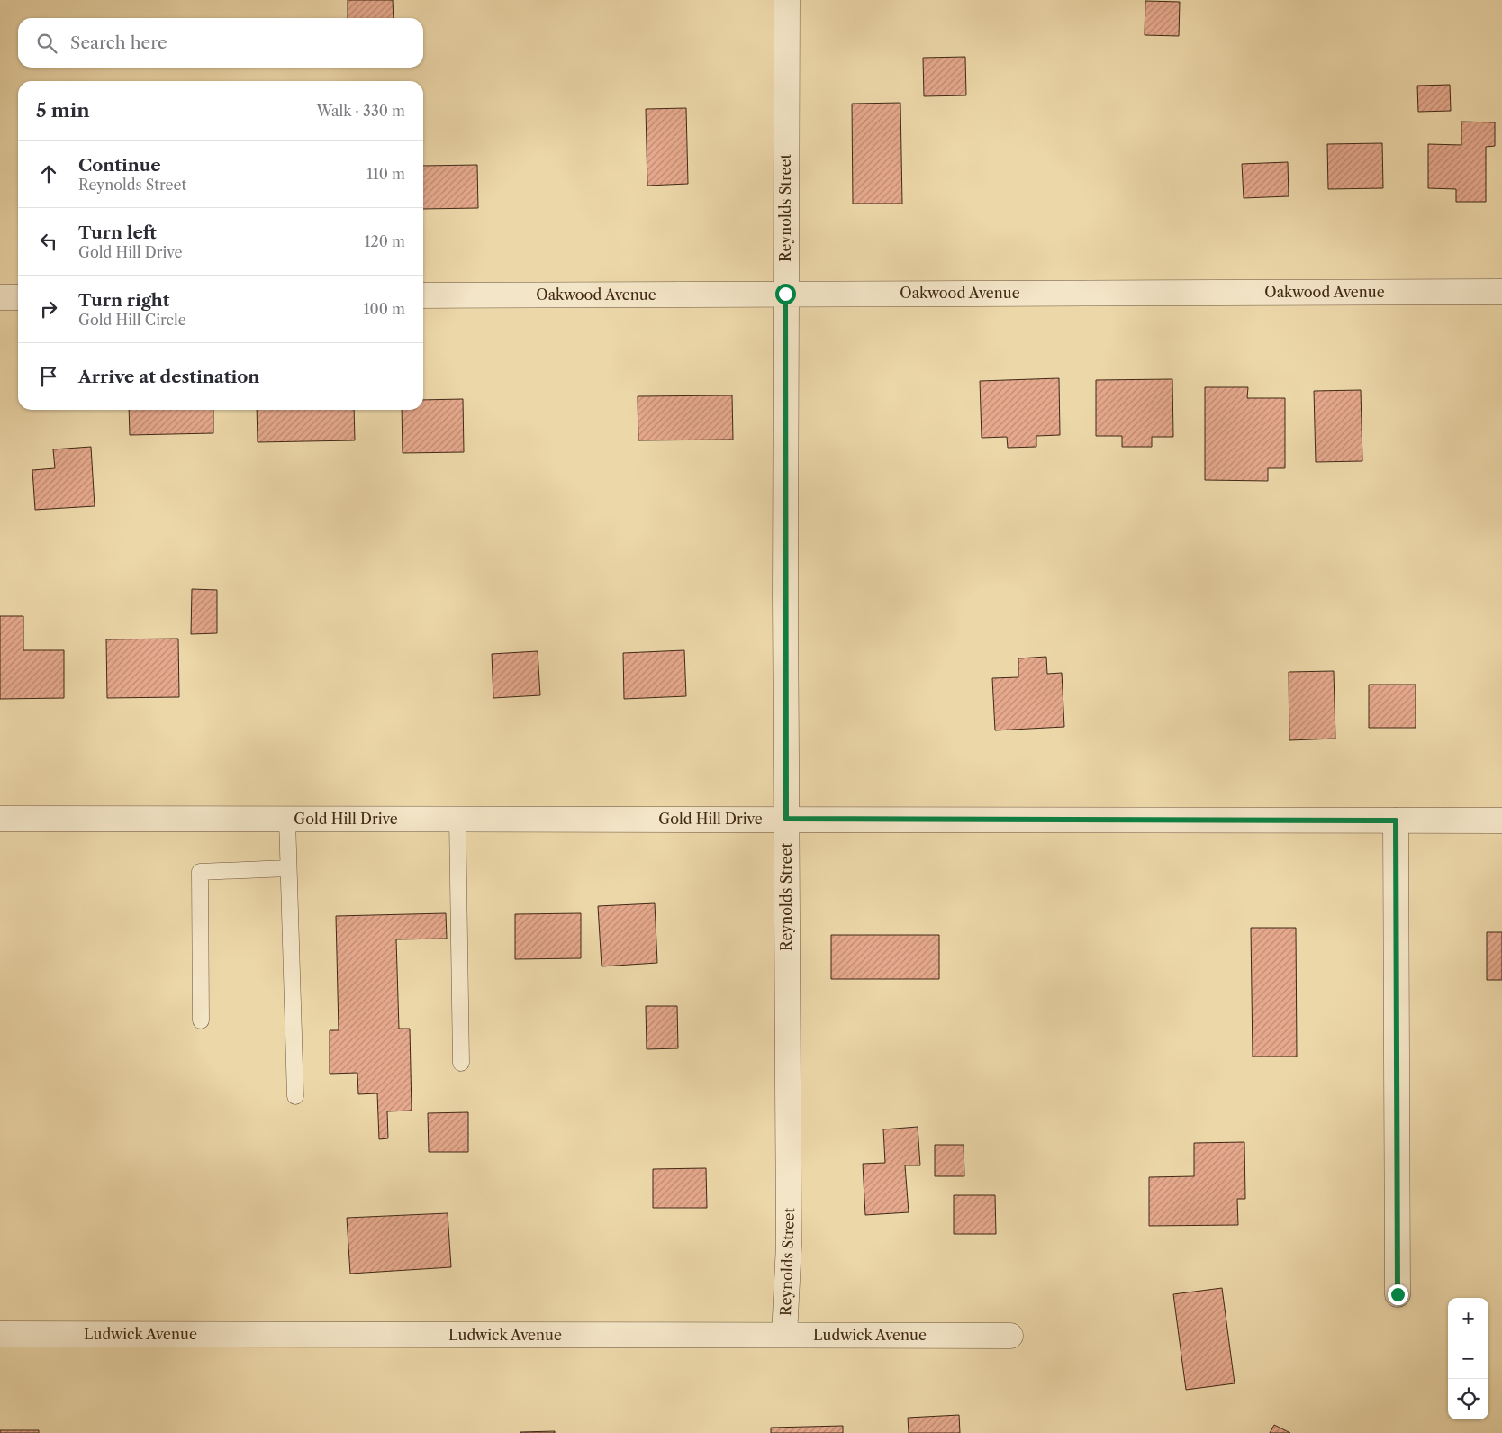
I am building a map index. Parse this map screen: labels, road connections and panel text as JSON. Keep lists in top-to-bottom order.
{
  "streets": {
    "street": [
      "Reynolds Street",
      "Oakwood Avenue",
      "Gold Hill Drive",
      "Ludwick Avenue"
    ]
  },
  "crossings": [
    ["Reynolds Street", "Oakwood Avenue"],
    ["Reynolds Street", "Gold Hill Drive"],
    ["Reynolds Street", "Ludwick Avenue"]
  ],
  "page": {
    "search": "Search here",
    "heading": ["5 min", "Walk · 330 m"],
    "list": [
      ["Continue", "Reynolds Street", "110 m"],
      ["Turn left", "Gold Hill Drive", "120 m"],
      ["Turn right", "Gold Hill Circle", "100 m"],
      "Arrive at destination"
    ],
    "map_buttons": ["+", "−"]
  }
}
